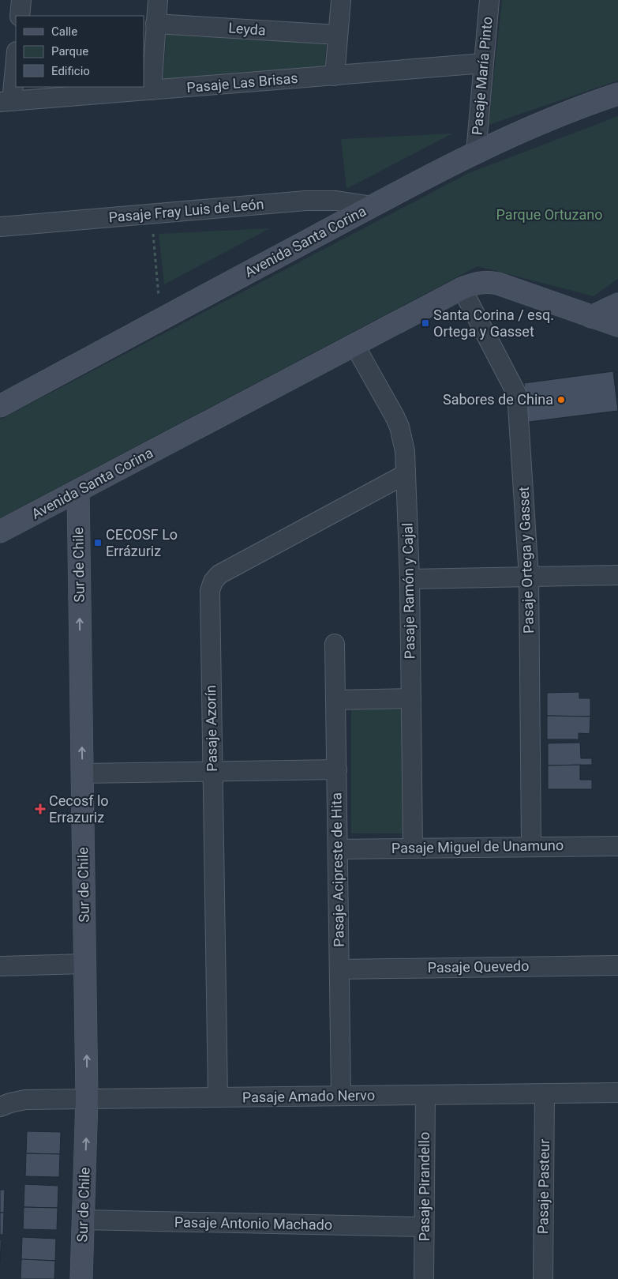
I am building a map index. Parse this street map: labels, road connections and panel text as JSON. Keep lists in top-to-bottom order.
{
  "streets": {
    "main road": ["Avenida Santa Corina", "Sur de Chile"],
    "street": [
      "Leyda",
      "Pasaje María Pinto",
      "Pasaje Las Brisas",
      "Pasaje Fray Luis de León",
      "Pasaje Ortega y Gasset",
      "Pasaje Ramón y Cajal",
      "Pasaje Azorín",
      "Pasaje Miguel de Unamuno",
      "Pasaje Acipreste de Hita",
      "Pasaje Quevedo",
      "Pasaje Amado Nervo",
      "Pasaje Pirandello",
      "Pasaje Pasteur",
      "Pasaje Antonio Machado"
    ]
  },
  "crossings": [
    ["Pasaje María Pinto", "Pasaje Las Brisas"],
    ["Pasaje María Pinto", "Avenida Santa Corina"],
    ["Pasaje Fray Luis de León", "Avenida Santa Corina"],
    ["Avenida Santa Corina", "Pasaje Ortega y Gasset"],
    ["Avenida Santa Corina", "Sur de Chile"],
    ["Avenida Santa Corina", "Pasaje Ramón y Cajal"],
    ["Pasaje Ortega y Gasset", "Pasaje Miguel de Unamuno"],
    ["Sur de Chile", "Pasaje Amado Nervo"],
    ["Sur de Chile", "Pasaje Antonio Machado"],
    ["Pasaje Ramón y Cajal", "Pasaje Azorín"],
    ["Pasaje Ramón y Cajal", "Pasaje Miguel de Unamuno"],
    ["Pasaje Azorín", "Pasaje Amado Nervo"],
    ["Pasaje Miguel de Unamuno", "Pasaje Acipreste de Hita"],
    ["Pasaje Acipreste de Hita", "Pasaje Quevedo"],
    ["Pasaje Acipreste de Hita", "Pasaje Amado Nervo"],
    ["Pasaje Amado Nervo", "Pasaje Pirandello"],
    ["Pasaje Amado Nervo", "Pasaje Pasteur"],
    ["Pasaje Pirandello", "Pasaje Antonio Machado"]
  ],
  "one_way": ["Sur de Chile"],
  "parks": ["Parque Ortuzano"],
  "places": {
    "transit": ["Santa Corina / esq. Ortega y Gasset", "CECOSF Lo Errázuriz"],
    "other": ["Sabores de China"],
    "health": ["Cecosf lo Errazuriz"]
  },
  "legend": ["Calle", "Parque", "Edificio"]
}
